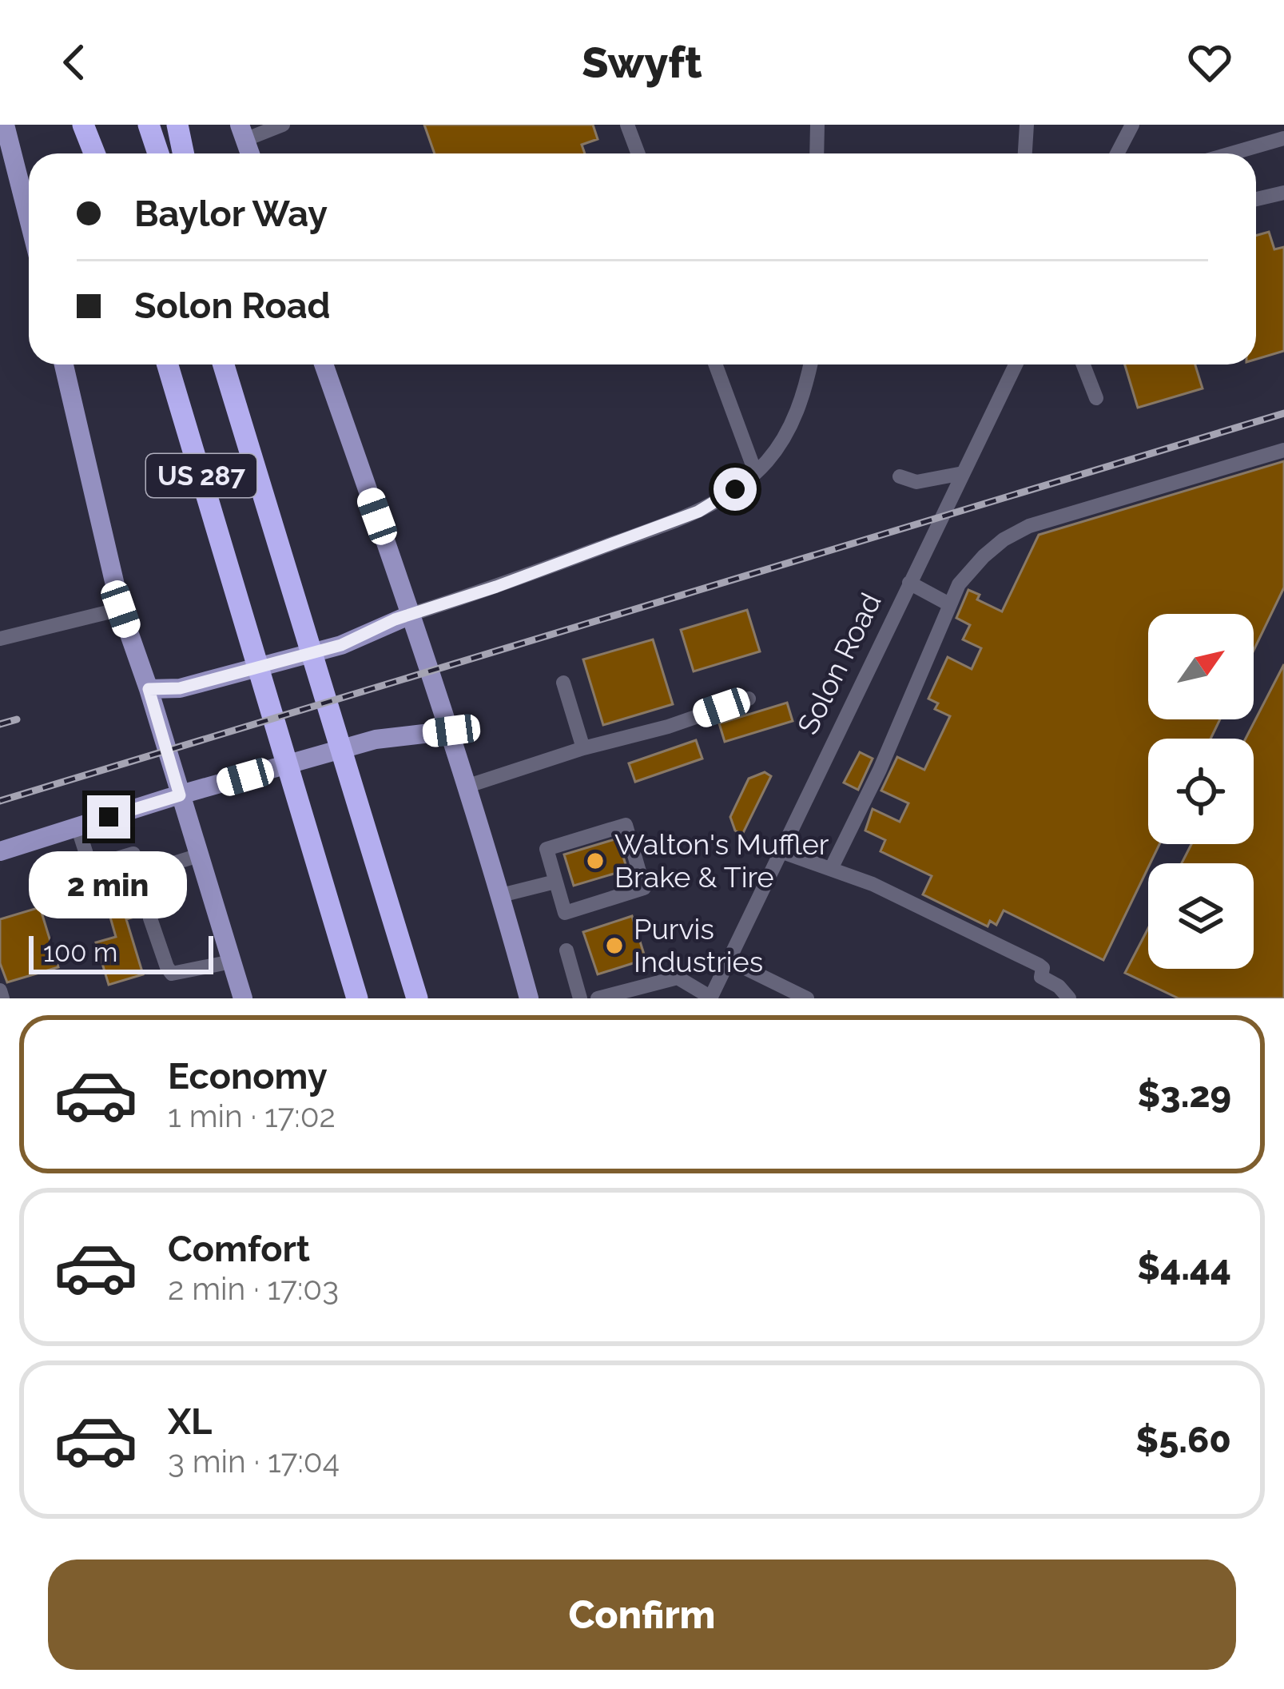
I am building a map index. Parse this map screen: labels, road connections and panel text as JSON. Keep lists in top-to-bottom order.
{
  "streets": {
    "highway": ["US 287"],
    "street": ["Solon Road"]
  },
  "places": ["Walton's Muffler Brake & Tire", "Purvis Industries"],
  "scale_bar": "100 m",
  "north": "top right",
  "page": {
    "header": "Swyft",
    "banner": ["Baylor Way", "Solon Road"],
    "bubble": "2 min",
    "scale": "100 m",
    "list": [
      {
        "name": "Economy",
        "note": "1 min · 17:02",
        "value": "$3.29"
      },
      {
        "name": "Comfort",
        "note": "2 min · 17:03",
        "value": "$4.44"
      },
      {
        "name": "XL",
        "note": "3 min · 17:04",
        "value": "$5.60"
      }
    ],
    "buttons": "Confirm"
  }
}
